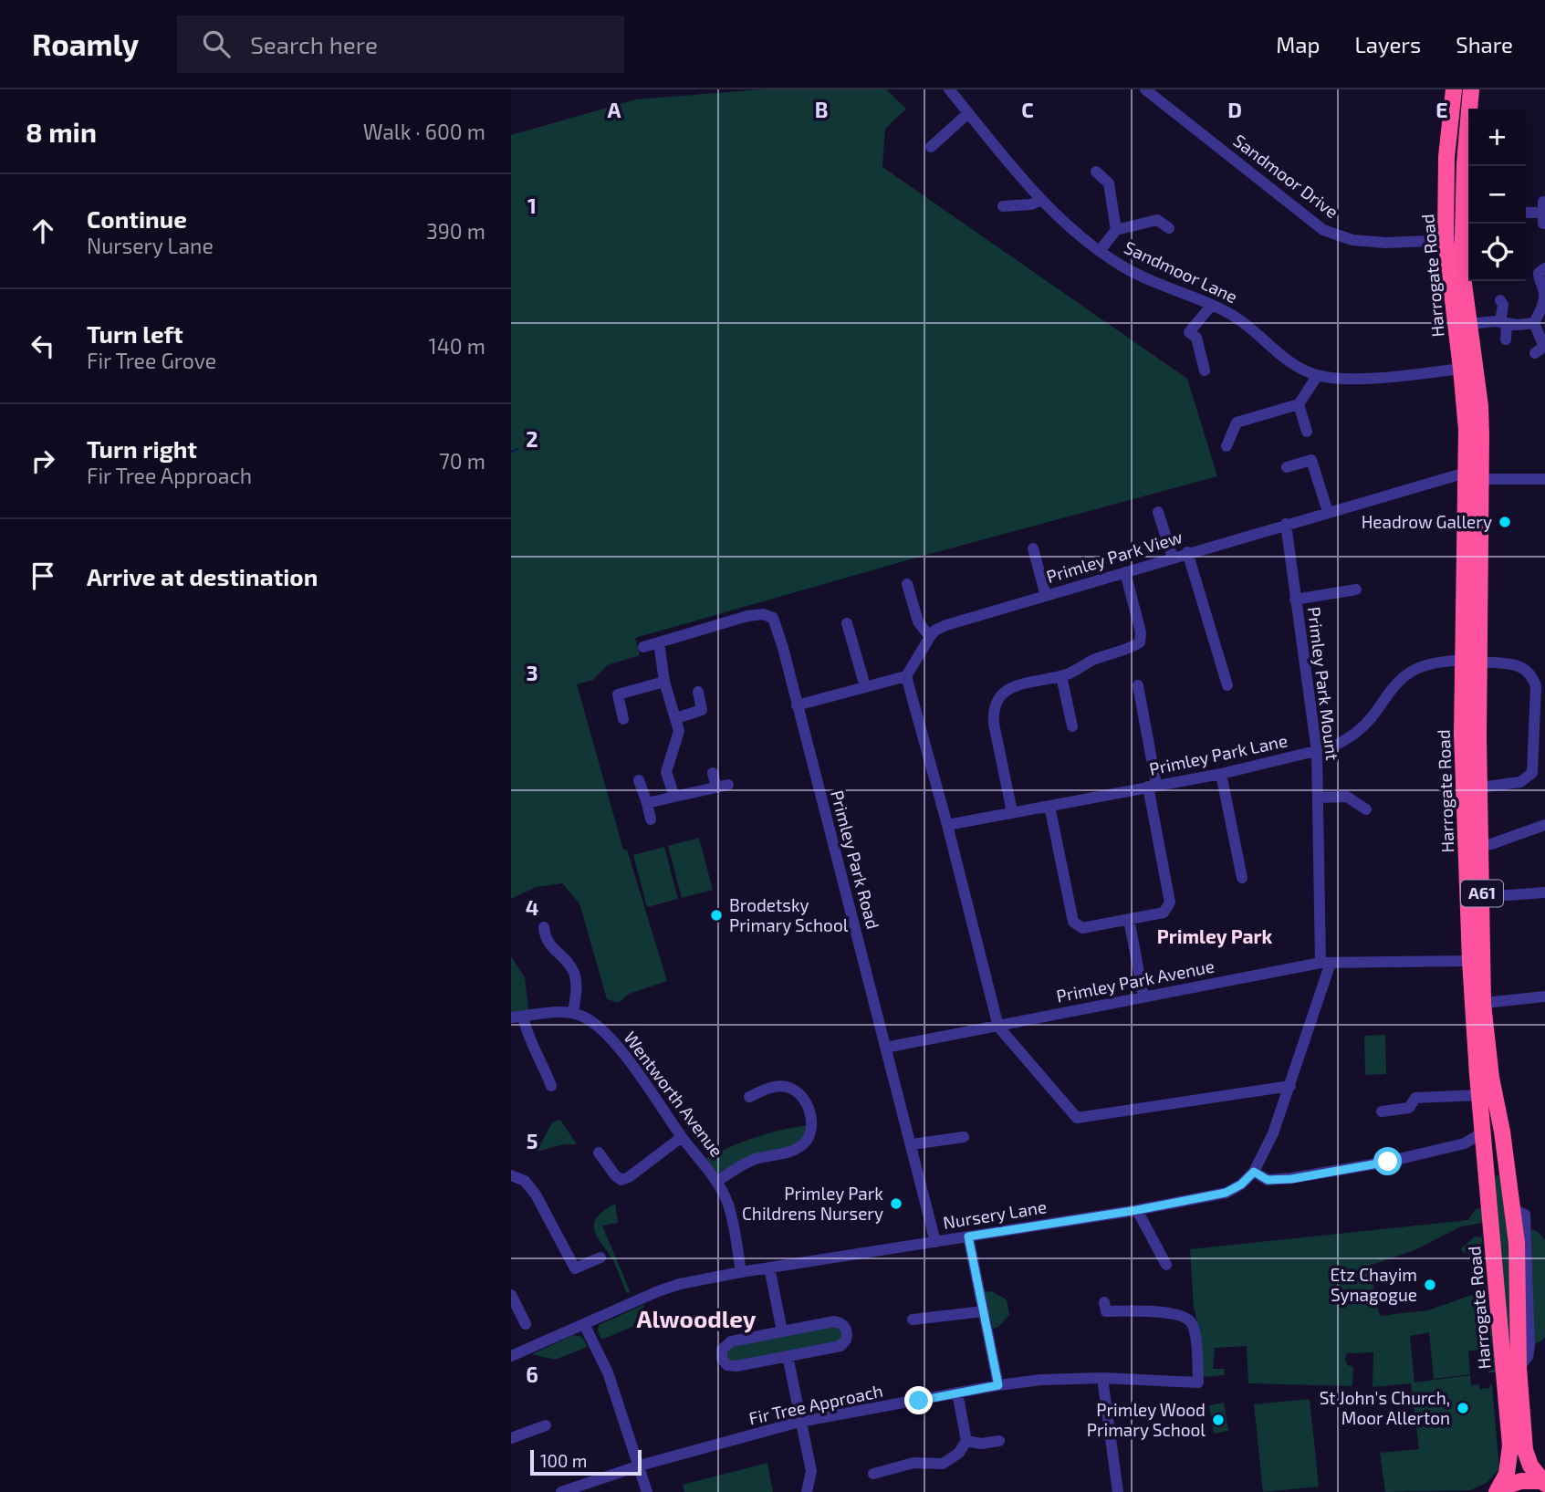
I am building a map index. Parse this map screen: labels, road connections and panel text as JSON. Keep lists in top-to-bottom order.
{
  "streets": {
    "highway": ["Harrogate Road", "A61"],
    "street": [
      "Sandmoor Drive",
      "Sandmoor Lane",
      "Primley Park View",
      "Primley Park Mount",
      "Primley Park Lane",
      "Primley Park Road",
      "Primley Park Avenue",
      "Wentworth Avenue",
      "Nursery Lane",
      "Fir Tree Approach"
    ]
  },
  "crossings": [
    ["Sandmoor Drive", "Harrogate Road"],
    ["Sandmoor Lane", "Harrogate Road"],
    ["Harrogate Road", "Primley Park View"],
    ["Harrogate Road", "Primley Park Lane"],
    ["Harrogate Road", "Primley Park Avenue"],
    ["Primley Park View", "Primley Park Mount"],
    ["Primley Park Mount", "Primley Park Lane"],
    ["Primley Park Mount", "Primley Park Avenue"],
    ["Primley Park Mount", "Nursery Lane"],
    ["Primley Park Road", "Primley Park Avenue"],
    ["Primley Park Road", "Nursery Lane"],
    ["Wentworth Avenue", "Nursery Lane"]
  ],
  "districts": ["Primley Park", "Alwoodley"],
  "places": [
    "Headrow Gallery",
    "Brodetsky Primary School",
    "Primley Park Childrens Nursery",
    "Etz Chayim Synagogue",
    "St John's Church, Moor Allerton",
    "Primley Wood Primary School"
  ],
  "scale_bar": "100 m",
  "page": {
    "header": "Roamly",
    "search": "Search here",
    "nav": ["Map", "Layers", "Share"],
    "heading": ["8 min", "Walk · 600 m"],
    "map_buttons": ["+", "−"],
    "list": [
      ["Continue", "Nursery Lane", "390 m"],
      ["Turn left", "Fir Tree Grove", "140 m"],
      ["Turn right", "Fir Tree Approach", "70 m"],
      "Arrive at destination"
    ],
    "scale": "100 m"
  },
  "grid": {
    "columns": [
      "A",
      "B",
      "C",
      "D",
      "E"
    ],
    "rows": [
      "1",
      "2",
      "3",
      "4",
      "5",
      "6"
    ]
  }
}
